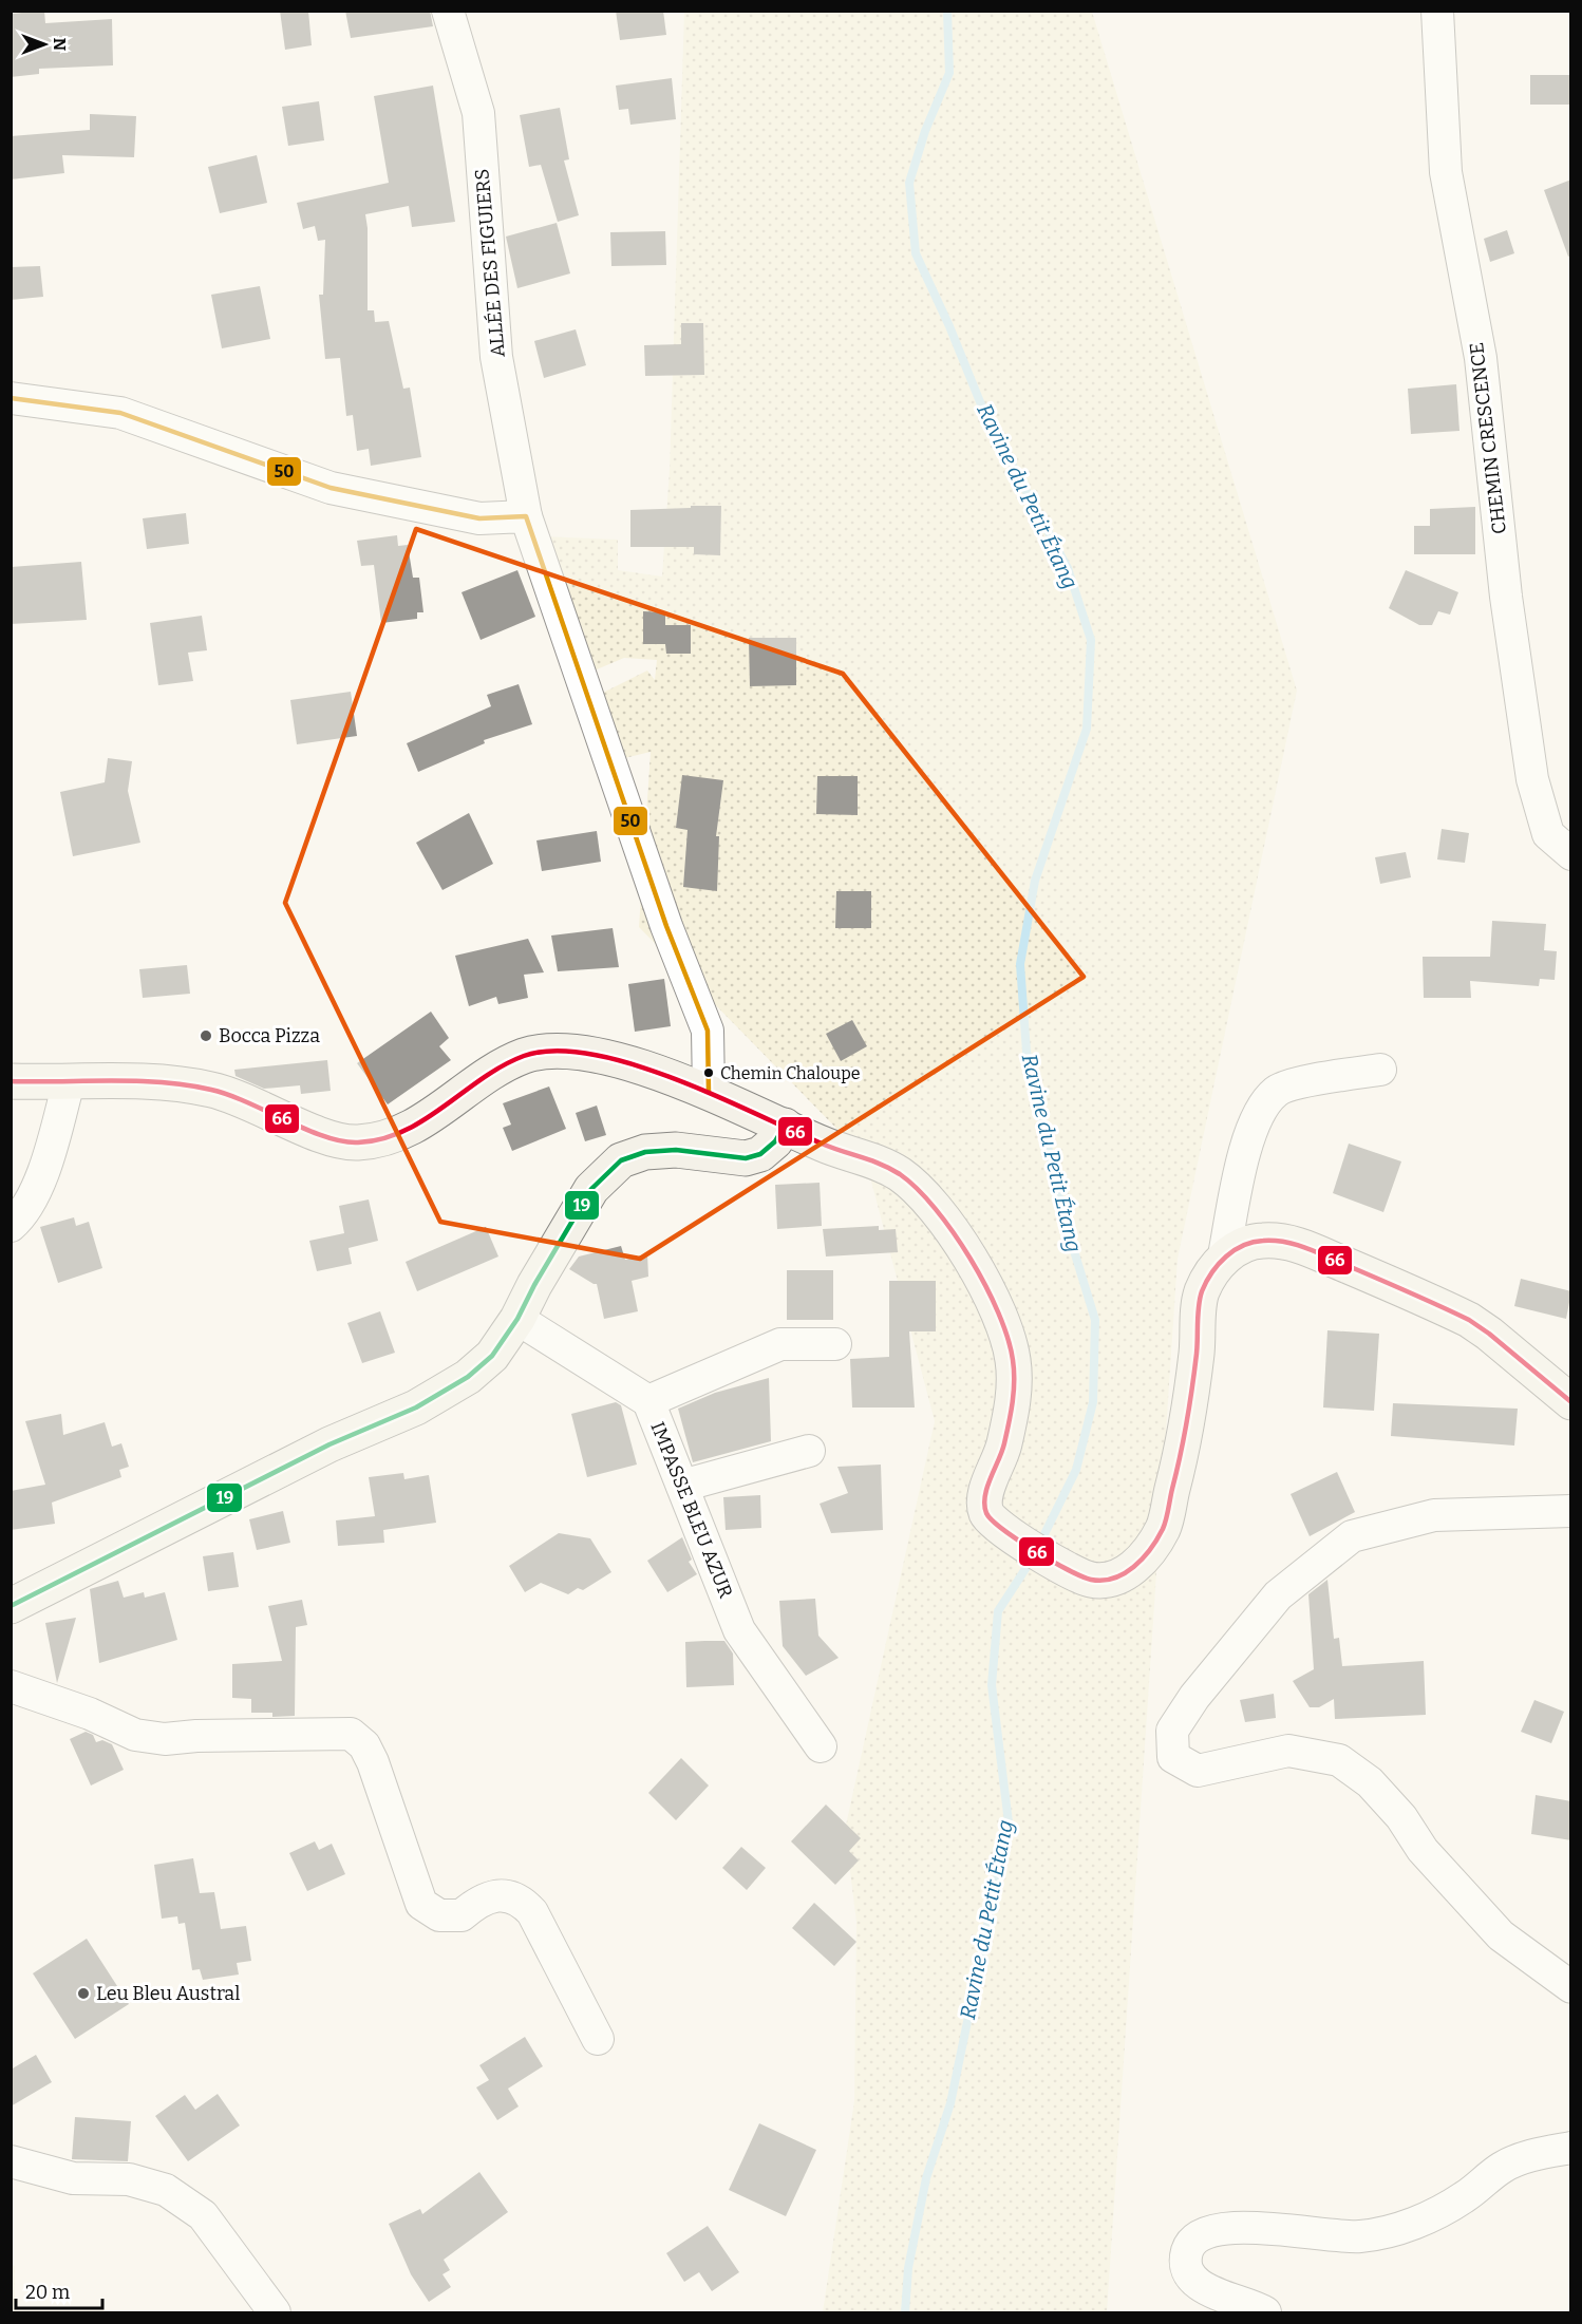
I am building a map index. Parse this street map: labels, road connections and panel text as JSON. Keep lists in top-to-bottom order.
{
  "streets": {
    "street": ["ALLÉE DES FIGUIERS", "CHEMIN CRESCENCE", "IMPASSE BLEU AZUR"]
  },
  "water": ["Ravine du Petit Étang"],
  "places": ["Bocca Pizza", "Chemin Chaloupe", "Leu Bleu Austral"],
  "lines": ["transit line 50", "transit line 66", "transit line 19"],
  "scale_bar": "20 m",
  "north": "right"
}
